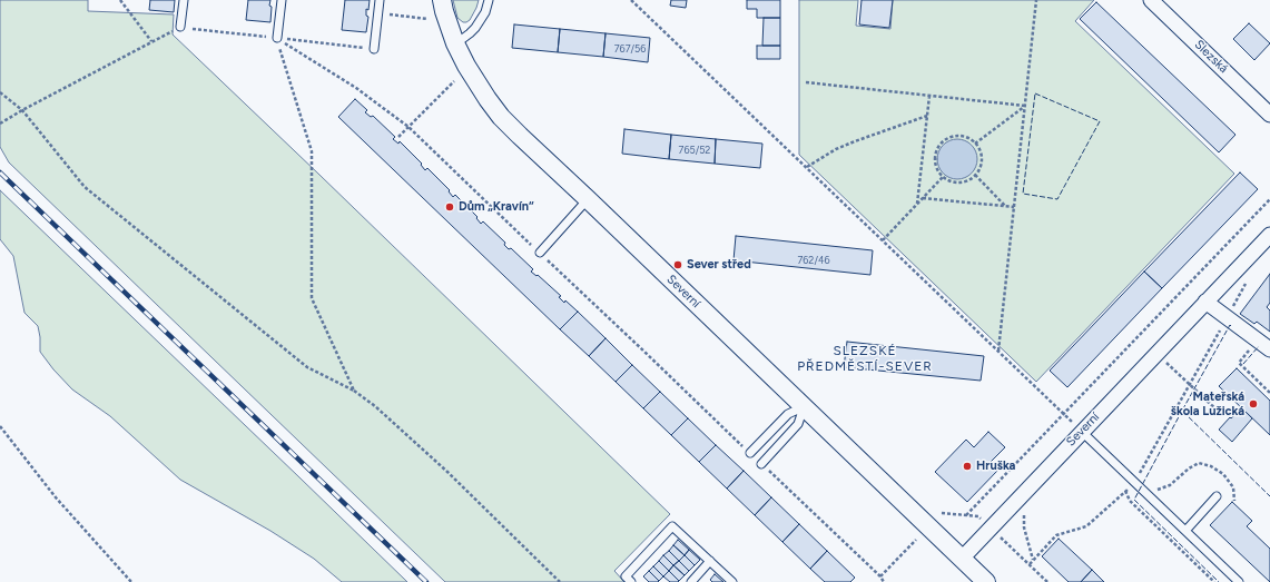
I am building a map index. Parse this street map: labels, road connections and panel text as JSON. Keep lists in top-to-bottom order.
{
  "streets": {
    "street": ["Slezská", "Severní"]
  },
  "districts": ["SLEZSKÉ PŘEDMĚSTÍ-SEVER"],
  "places": [
    "Dům „Kravín“",
    "Sever střed",
    "Mateřská škola Lužická",
    "Hruška"
  ],
  "house_numbers": ["767/56", "765/52", "762/46"]
}
